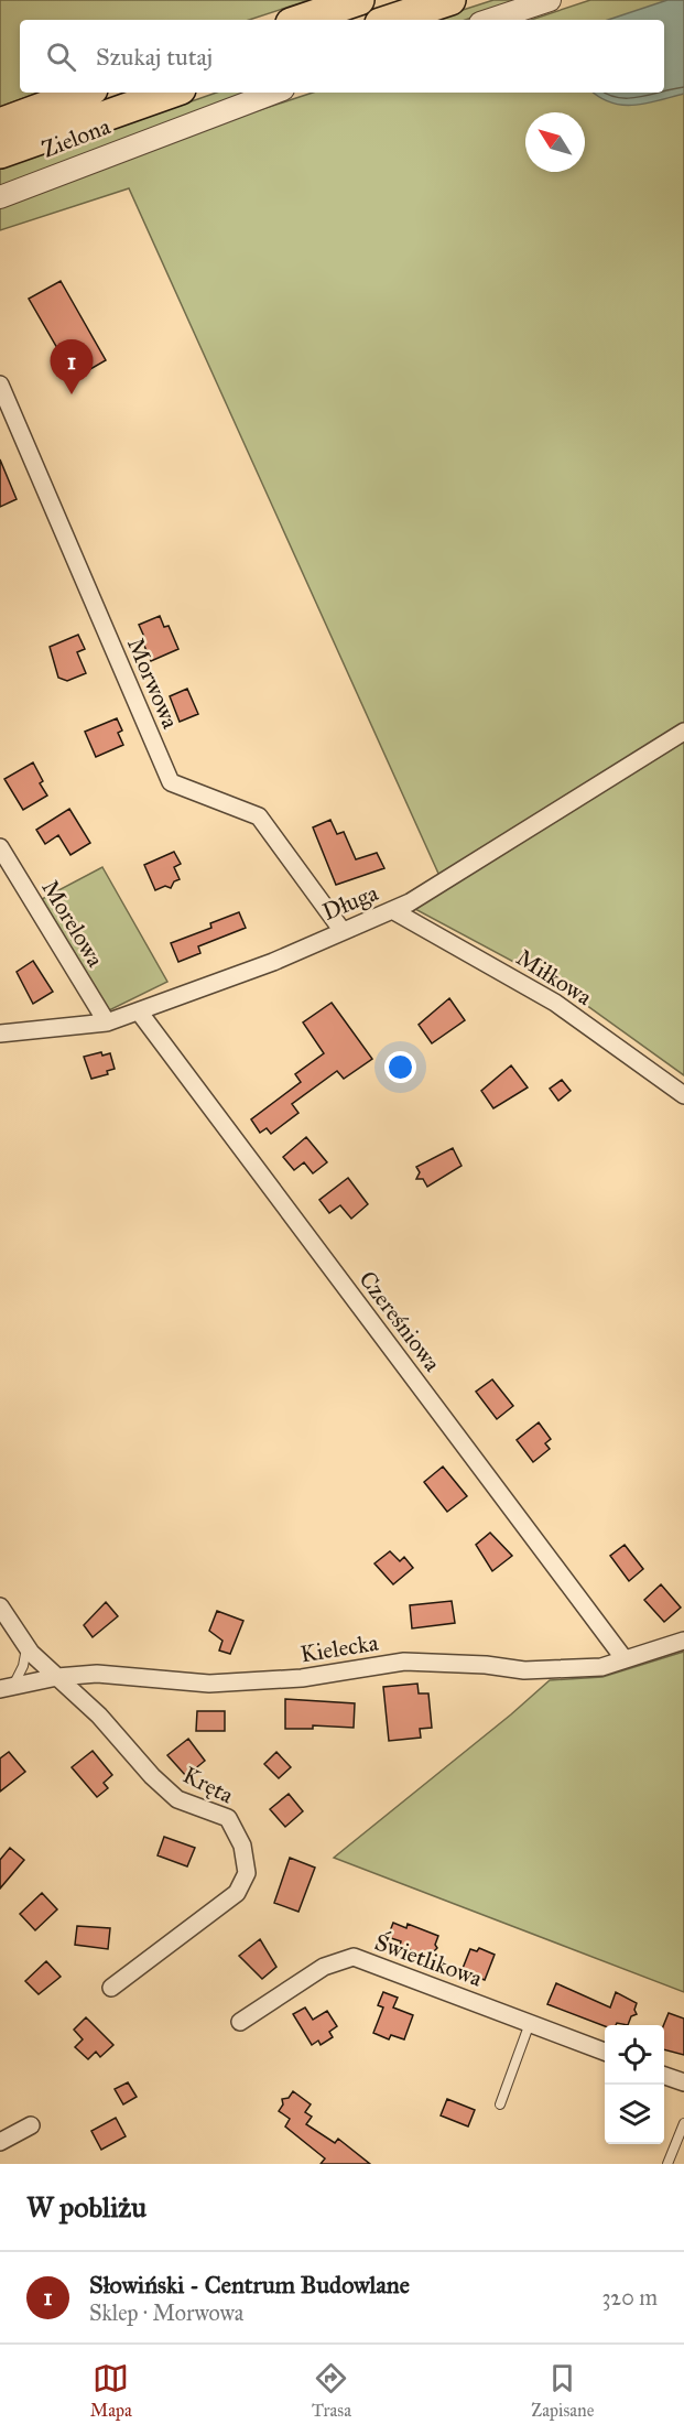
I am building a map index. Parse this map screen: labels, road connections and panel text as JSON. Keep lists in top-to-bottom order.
{
  "streets": {
    "street": [
      "Zielona",
      "Morwowa",
      "Długa",
      "Morelowa",
      "Miłkowa",
      "Czereśniowa",
      "Kielecka",
      "Kręta",
      "Świetlikowa"
    ]
  },
  "crossings": [
    ["Morwowa", "Długa"],
    ["Długa", "Morelowa"],
    ["Długa", "Miłkowa"],
    ["Długa", "Czereśniowa"],
    ["Czereśniowa", "Kielecka"],
    ["Kielecka", "Kręta"]
  ],
  "north": "top left",
  "page": {
    "search": "Szukaj tutaj",
    "pins": "1",
    "heading": "W pobliżu",
    "list": [
      {
        "mark": "1",
        "name": "Słowiński - Centrum Budowlane",
        "note": "Sklep · Morwowa",
        "value": "320 m"
      }
    ],
    "nav": ["Mapa", "Trasa", "Zapisane"]
  }
}
